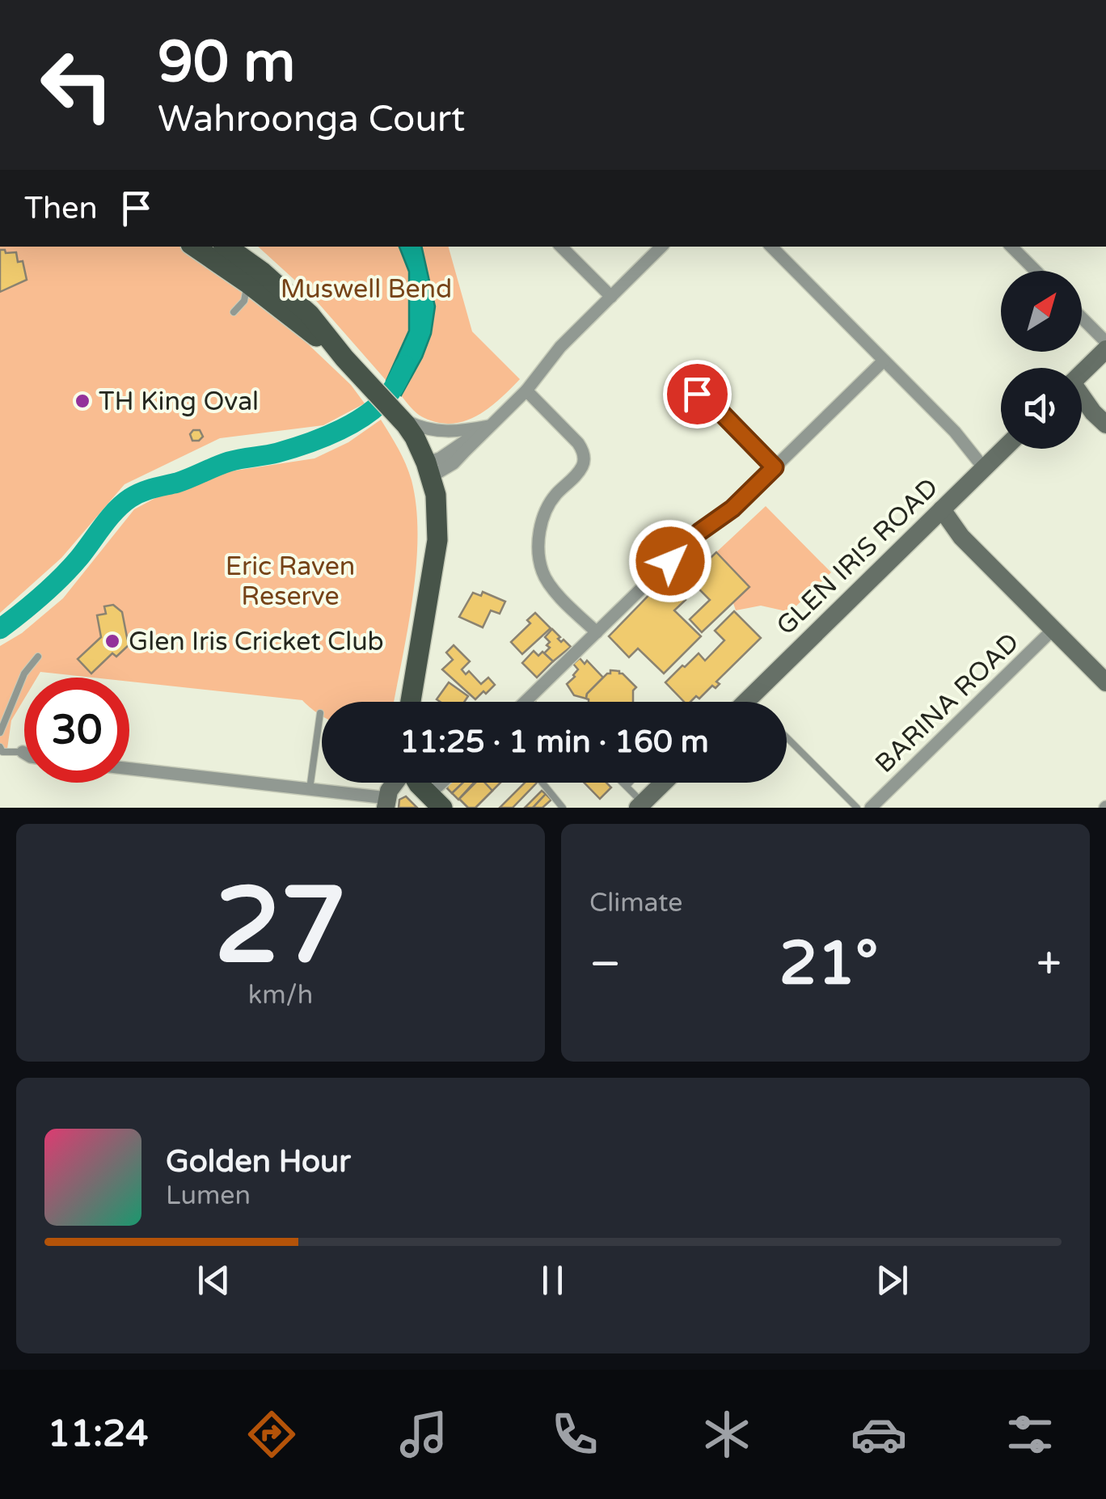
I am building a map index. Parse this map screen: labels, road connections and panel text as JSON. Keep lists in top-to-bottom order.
{
  "streets": {
    "main road": ["GLEN IRIS ROAD"],
    "street": ["BARINA ROAD"]
  },
  "parks": ["Muswell Bend", "Eric Raven Reserve"],
  "places": ["TH King Oval", "Glen Iris Cricket Club"],
  "north": "top right",
  "page": {
    "turn": ["90 m", "Wahroonga Court"],
    "then": "Then",
    "limit": "30",
    "trip": "11:25 · 1 min · 160 m",
    "tile": [
      ["27", "km/h"],
      "Climate"
    ],
    "heat": ["−", "21°", "+"],
    "song": ["Golden Hour", "Lumen"],
    "tabs": "11:24"
  }
}
